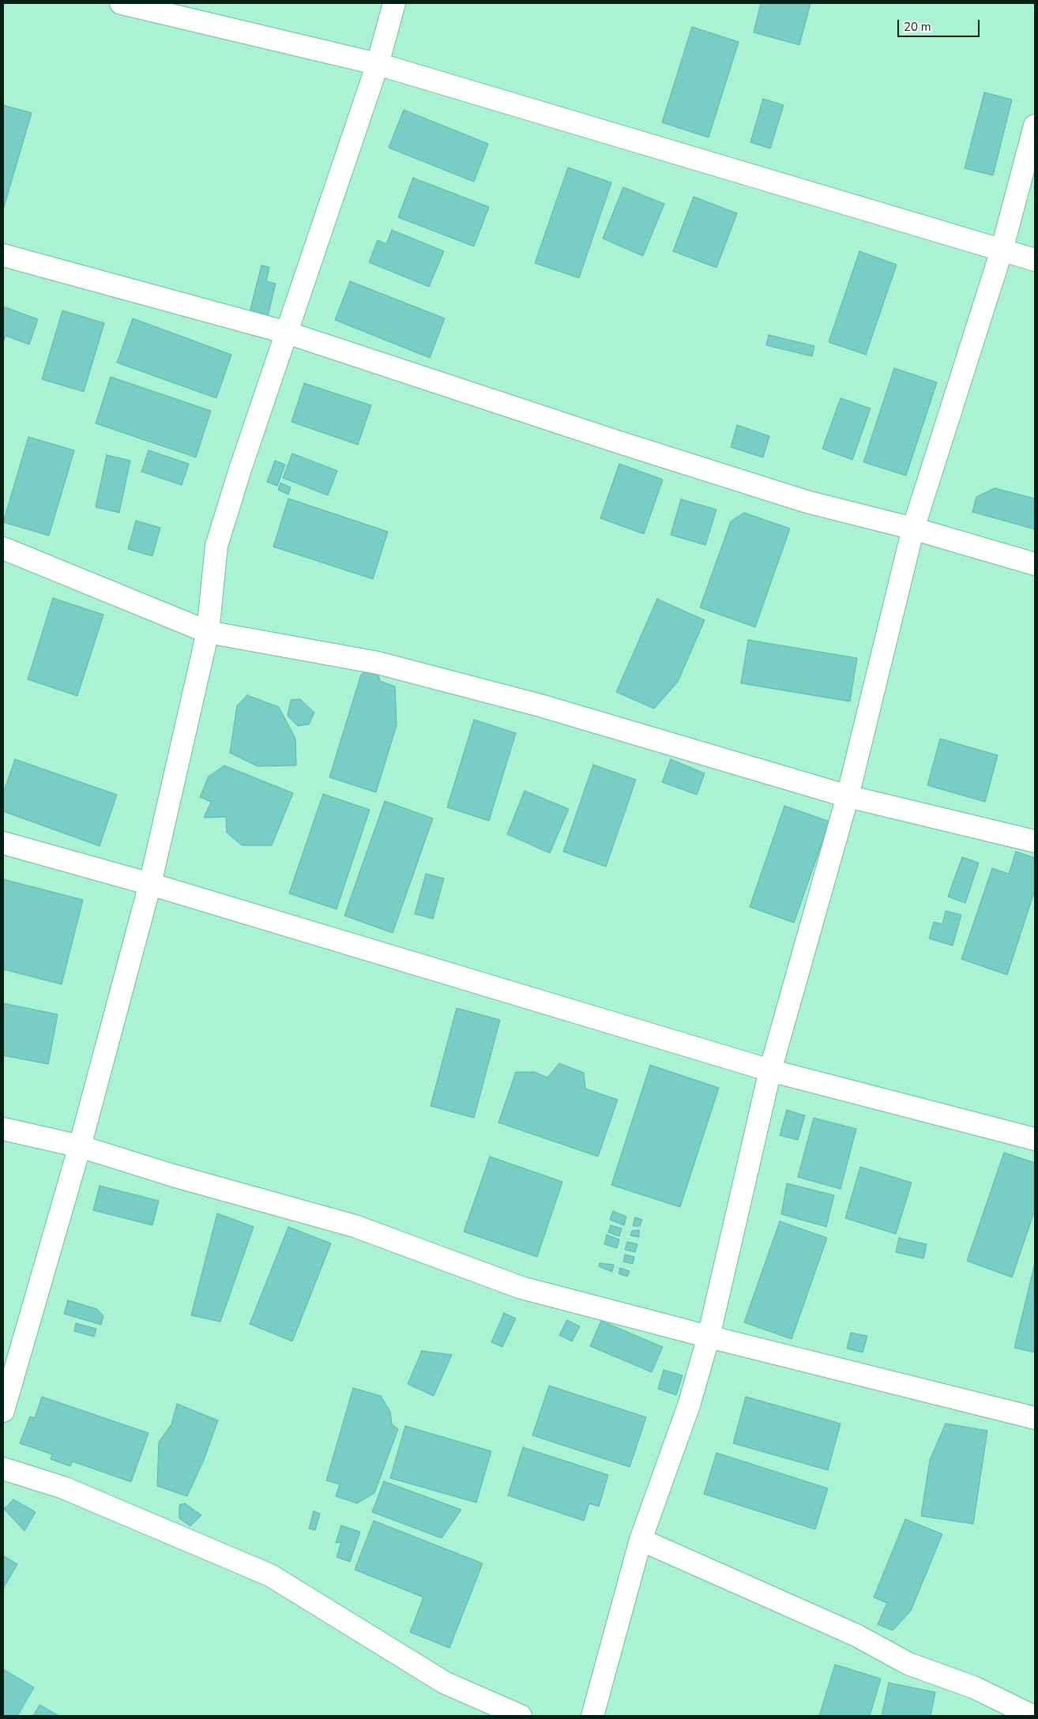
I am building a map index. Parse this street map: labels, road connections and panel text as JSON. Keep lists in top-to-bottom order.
{
  "scale_bar": "20 m"
}
